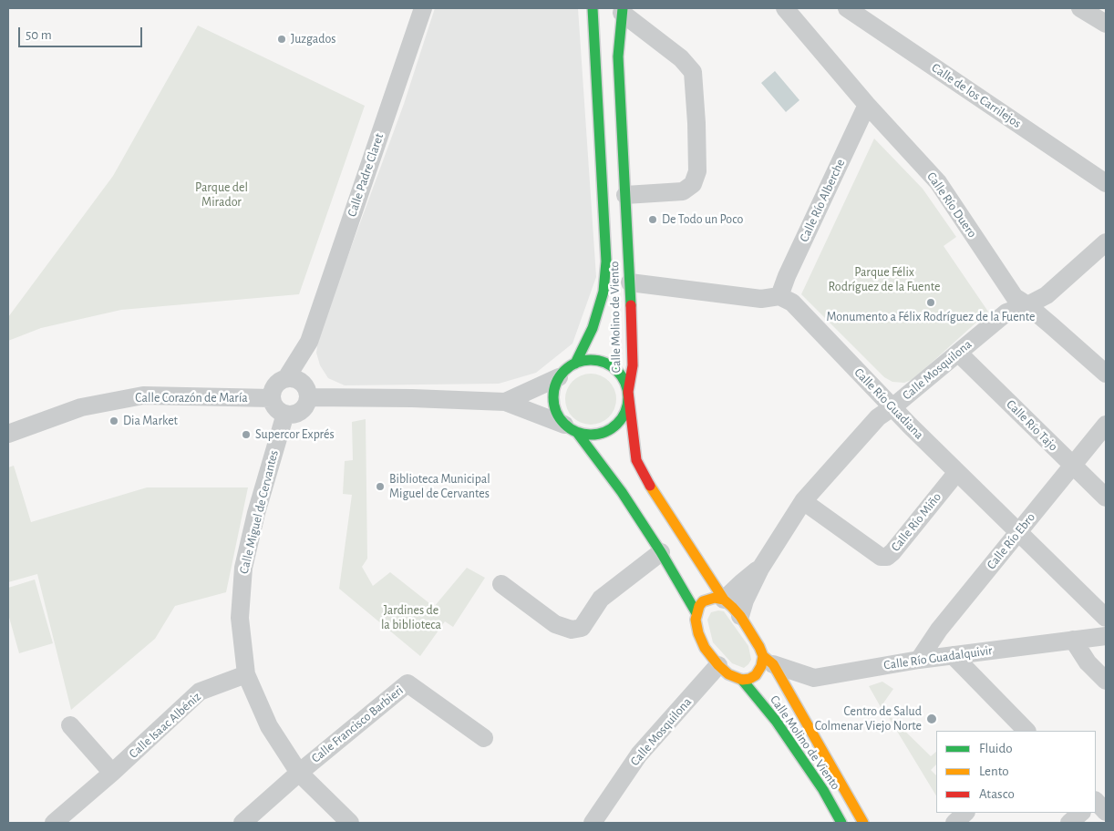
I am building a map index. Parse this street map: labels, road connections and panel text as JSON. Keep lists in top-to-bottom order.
{
  "streets": {
    "main road": ["Calle Molino de Viento"],
    "street": [
      "Calle de los Carrilejos",
      "Calle Padre Claret",
      "Calle Río Alberche",
      "Calle Río Duero",
      "Calle Mosquilona",
      "Calle Corazón de María",
      "Calle Río Guadiana",
      "Calle Río Tajo",
      "Calle Miguel de Cervantes",
      "Calle Río Miño",
      "Calle Río Ebro",
      "Calle Río Guadalquivir",
      "Calle Francisco Barbieri",
      "Calle Isaac Albéniz"
    ]
  },
  "crossings": [
    ["Calle Padre Claret", "Calle Corazón de María"],
    ["Calle Padre Claret", "Calle Miguel de Cervantes"],
    ["Calle Río Alberche", "Calle Río Duero"],
    ["Calle Río Alberche", "Calle Río Guadiana"],
    ["Calle Río Duero", "Calle Mosquilona"],
    ["Calle Molino de Viento", "Calle Mosquilona"],
    ["Calle Molino de Viento", "Calle Río Guadalquivir"],
    ["Calle Mosquilona", "Calle Río Guadiana"],
    ["Calle Mosquilona", "Calle Río Tajo"],
    ["Calle Mosquilona", "Calle Río Miño"],
    ["Calle Corazón de María", "Calle Miguel de Cervantes"],
    ["Calle Río Guadiana", "Calle Río Miño"],
    ["Calle Río Guadiana", "Calle Río Ebro"],
    ["Calle Río Tajo", "Calle Río Ebro"],
    ["Calle Miguel de Cervantes", "Calle Francisco Barbieri"],
    ["Calle Miguel de Cervantes", "Calle Isaac Albéniz"],
    ["Calle Río Ebro", "Calle Río Guadalquivir"]
  ],
  "parks": ["Parque del Mirador", "Parque Félix Rodríguez de la Fuente", "Jardines de la biblioteca"],
  "places": [
    "Juzgados",
    "De Todo un Poco",
    "Monumento a Félix Rodríguez de la Fuente",
    "Dia Market",
    "Supercor Exprés",
    "Biblioteca Municipal Miguel de Cervantes",
    "Centro de Salud Colmenar Viejo Norte"
  ],
  "legend": ["Fluido", "Lento", "Atasco"],
  "scale_bar": "50 m"
}
